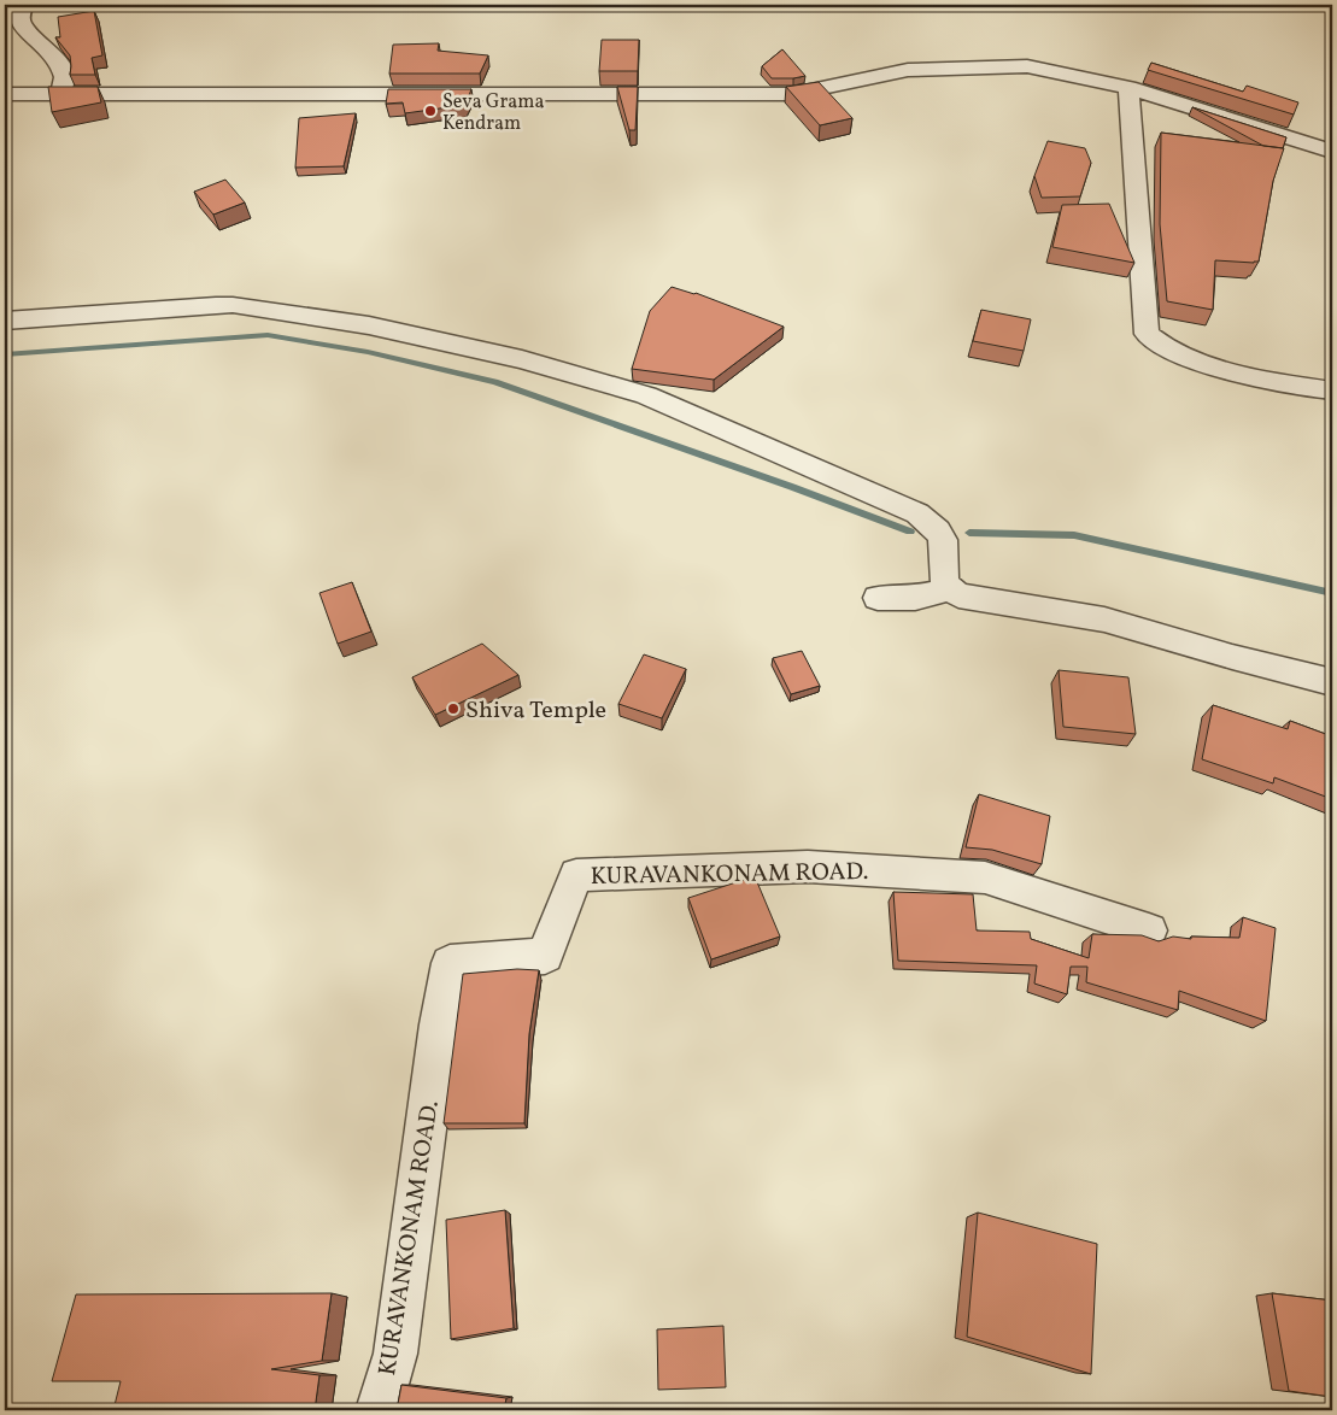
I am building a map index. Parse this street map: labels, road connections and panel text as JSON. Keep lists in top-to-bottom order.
{
  "streets": {
    "street": ["KURAVANKONAM ROAD."]
  },
  "places": ["Seva Grama Kendram", "Shiva Temple"]
}
